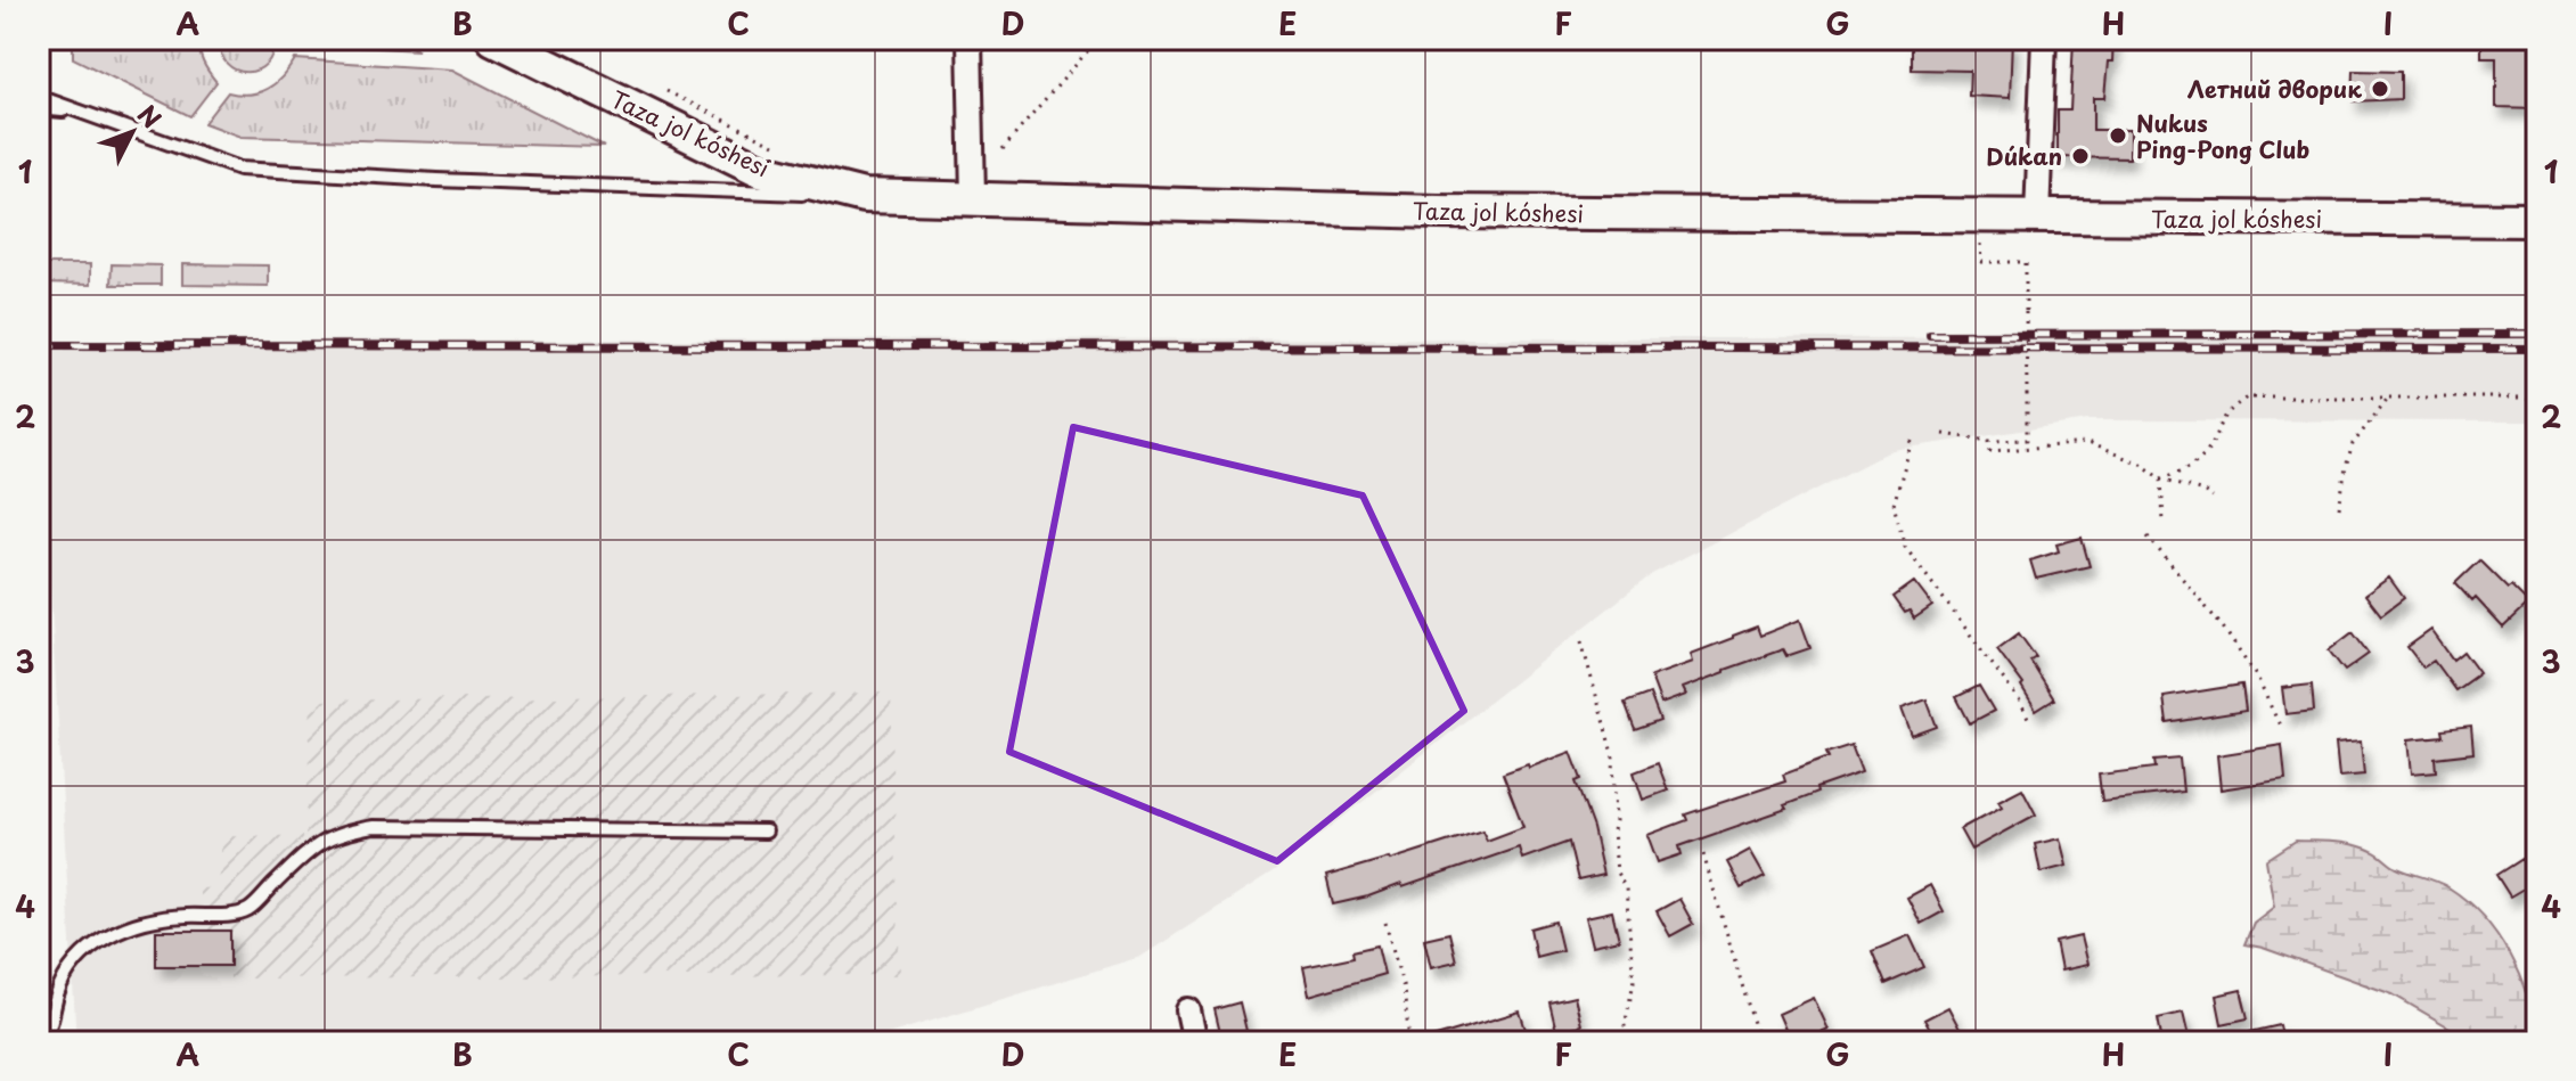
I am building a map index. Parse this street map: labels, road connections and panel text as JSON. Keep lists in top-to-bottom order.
{
  "streets": {
    "main road": ["Taza jol kóshesi"]
  },
  "places": ["Летний дворик", "Nukus Ping-Pong Club", "Dúkan"],
  "north": "top right",
  "grid": {
    "columns": [
      "A",
      "B",
      "C",
      "D",
      "E",
      "F",
      "G",
      "H",
      "I"
    ],
    "rows": [
      "1",
      "2",
      "3",
      "4"
    ]
  }
}
